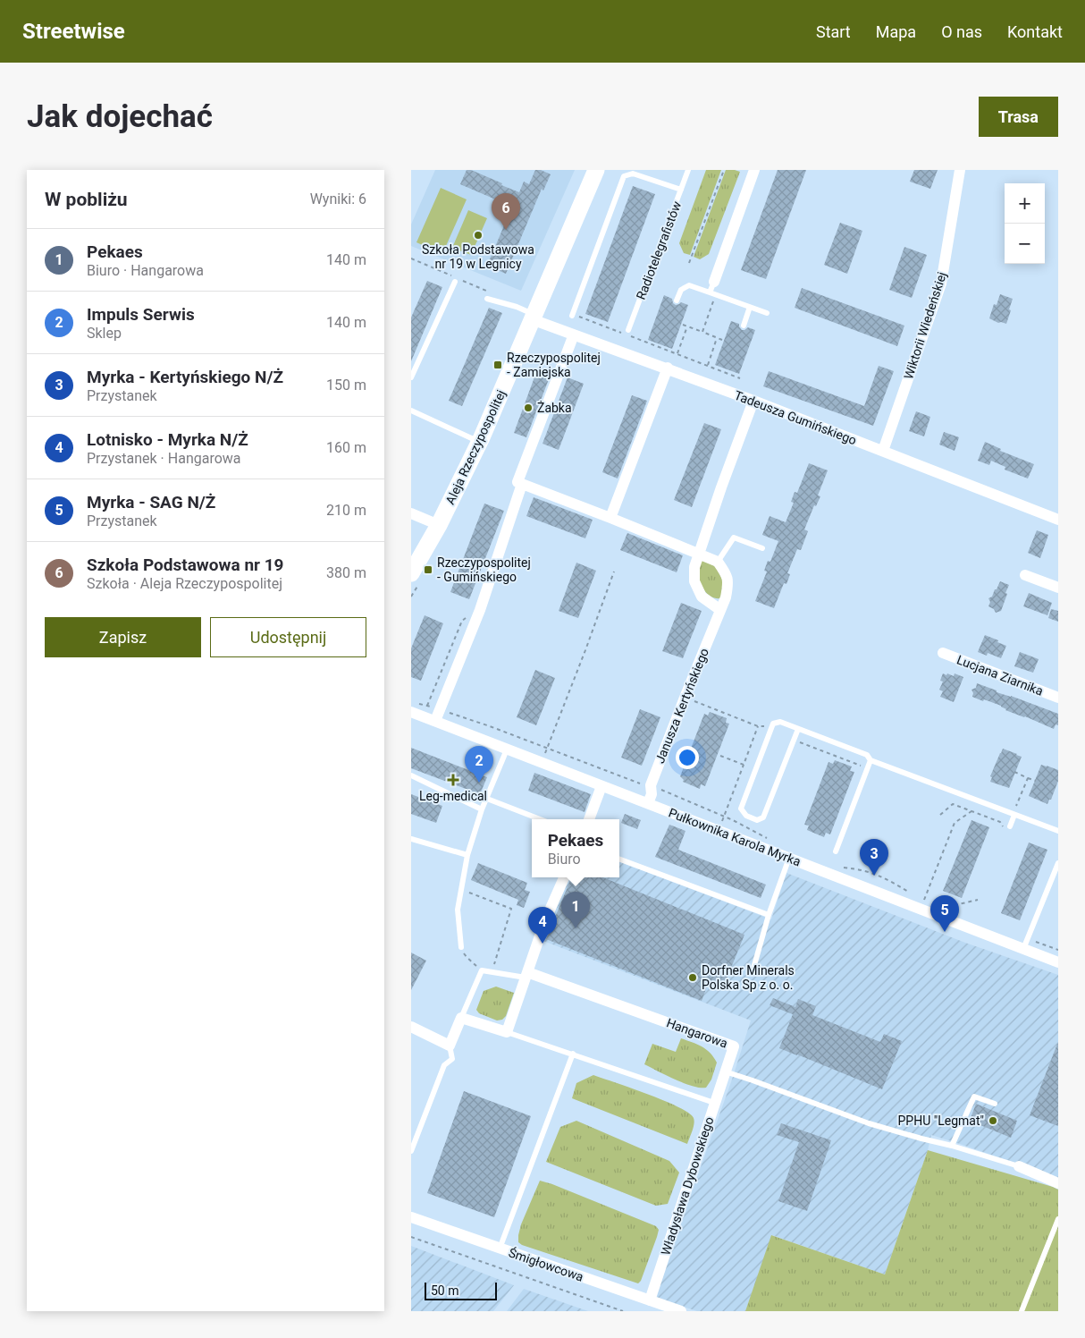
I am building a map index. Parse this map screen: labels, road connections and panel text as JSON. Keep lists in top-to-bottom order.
{
  "streets": {
    "street": [
      "Wiktorii Wiedeńskiej",
      "Tadeusza Gumińskiego",
      "Aleja Rzeczypospolitej",
      "Lucjana Ziarnika",
      "Janusza Kertyńskiego",
      "Pułkownika Karola Myrka",
      "Hangarowa",
      "Władysława Dybowskiego",
      "Śmigłowcowa"
    ],
    "lane": ["Radiotelegrafistów"]
  },
  "crossings": [
    ["Wiktorii Wiedeńskiej", "Tadeusza Gumińskiego"],
    ["Tadeusza Gumińskiego", "Aleja Rzeczypospolitej"],
    ["Janusza Kertyńskiego", "Pułkownika Karola Myrka"],
    ["Hangarowa", "Władysława Dybowskiego"],
    ["Władysława Dybowskiego", "Śmigłowcowa"]
  ],
  "places": {
    "other": [
      "Szkoła Podstawowa nr 19 w Legnicy",
      "Żabka",
      "Dorfner Minerals Polska Sp z o. o.",
      "PPHU \"Legmat\""
    ],
    "transit": ["Rzeczypospolitej - Zamiejska", "Rzeczypospolitej - Gumińskiego"],
    "health": ["Leg-medical"]
  },
  "scale_bar": "50 m",
  "page": {
    "header": "Streetwise",
    "nav": [
      "Start",
      "Mapa",
      "O nas",
      "Kontakt"
    ],
    "buttons": [
      "Trasa",
      ["Zapisz", "Udostępnij"]
    ],
    "title": "Jak dojechać",
    "heading": ["W pobliżu", "Wyniki: 6"],
    "map_buttons": ["+", "−"],
    "pins": [
      "6",
      "2",
      "3",
      "1",
      "5",
      "4"
    ],
    "list": [
      {
        "mark": "1",
        "name": "Pekaes",
        "note": "Biuro · Hangarowa",
        "value": "140 m"
      },
      {
        "mark": "2",
        "name": "Impuls Serwis",
        "note": "Sklep",
        "value": "140 m"
      },
      {
        "mark": "3",
        "name": "Myrka - Kertyńskiego N/Ż",
        "note": "Przystanek",
        "value": "150 m"
      },
      {
        "mark": "4",
        "name": "Lotnisko - Myrka N/Ż",
        "note": "Przystanek · Hangarowa",
        "value": "160 m"
      },
      {
        "mark": "5",
        "name": "Myrka - SAG N/Ż",
        "note": "Przystanek",
        "value": "210 m"
      },
      {
        "mark": "6",
        "name": "Szkoła Podstawowa nr 19",
        "note": "Szkoła · Aleja Rzeczypospolitej",
        "value": "380 m"
      }
    ],
    "popup": ["Pekaes", "Biuro"],
    "scale": "50 m"
  }
}
